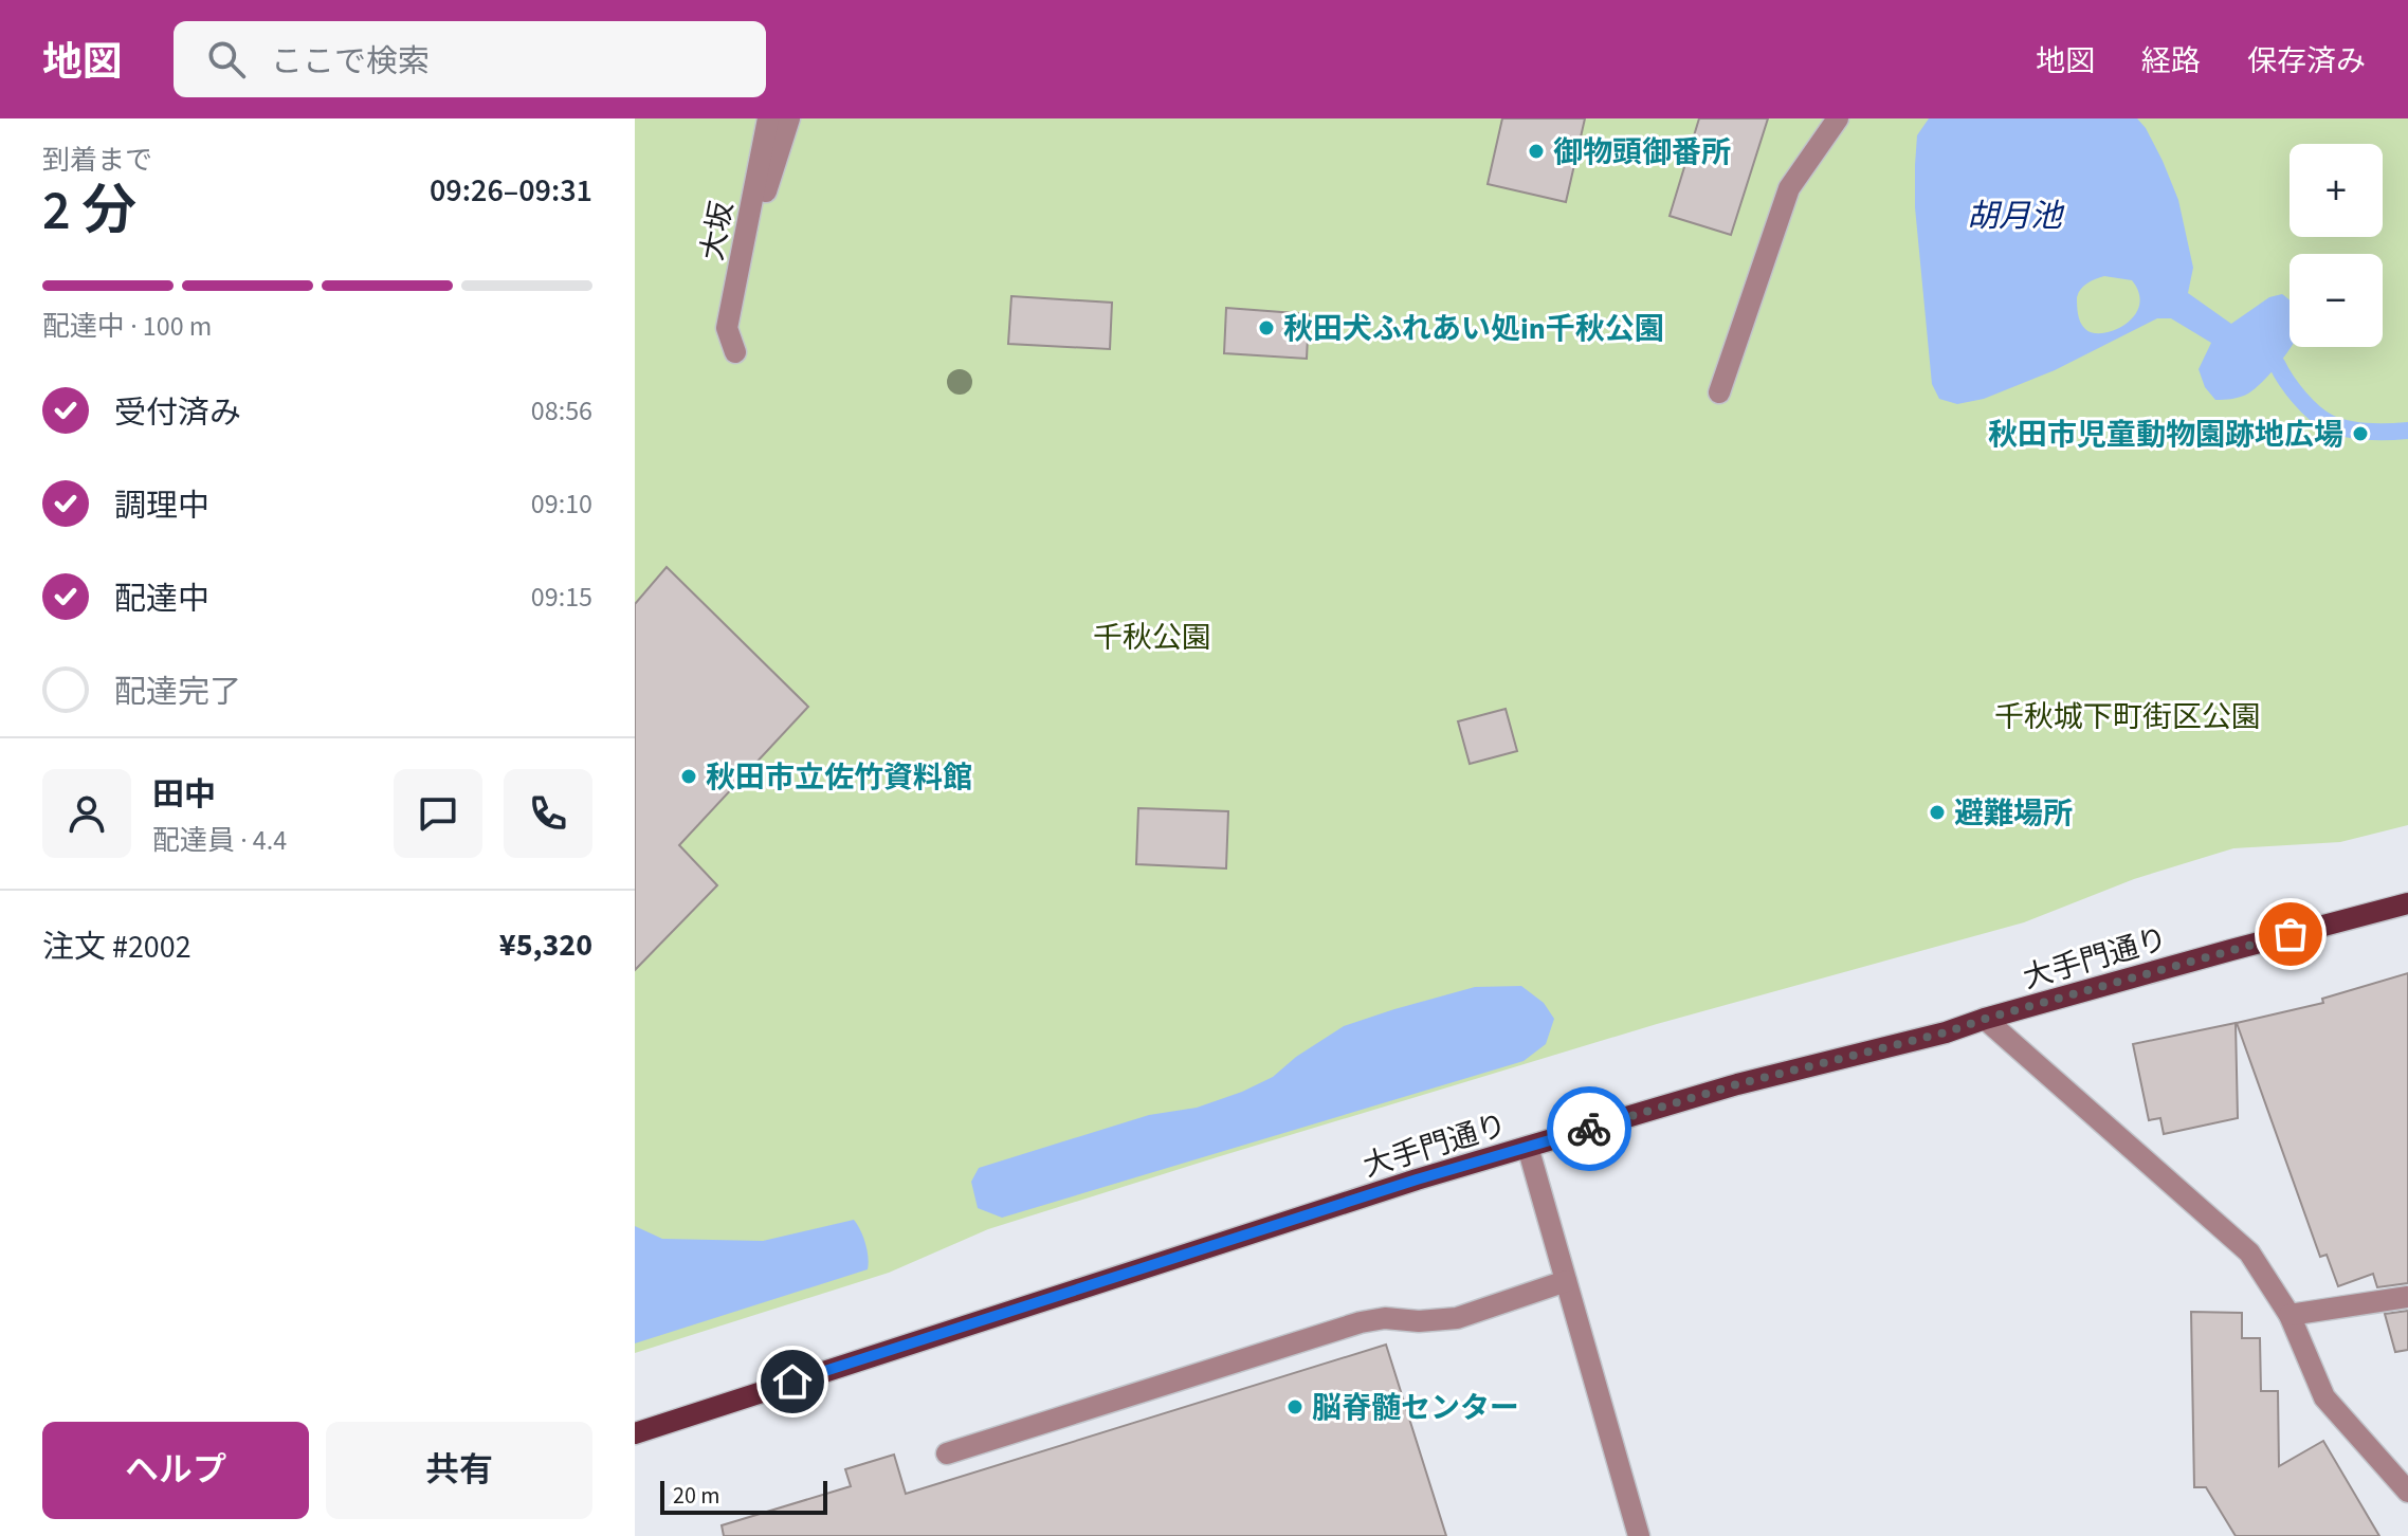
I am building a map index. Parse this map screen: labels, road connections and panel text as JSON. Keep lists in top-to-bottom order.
{
  "streets": {
    "main road": ["大手門通り"],
    "street": ["大坂"]
  },
  "water": ["胡月池"],
  "parks": ["千秋公園", "千秋城下町街区公園"],
  "places": [
    "御物頭御番所",
    "秋田犬ふれあい処in千秋公園",
    "秋田市児童動物園跡地広場",
    "秋田市立佐竹資料館",
    "避難場所",
    "脳脊髄センター"
  ],
  "scale_bar": "20 m",
  "page": {
    "header": "地図",
    "search": "ここで検索",
    "nav": ["地図", "経路", "保存済み"],
    "heading": ["2 分", "到着まで", "09:26–09:31"],
    "panel": [
      "田中",
      "配達員 · 4.4",
      "注文 #2002",
      "¥5,320"
    ],
    "map_buttons": ["+", "−"],
    "bar": "配達中 · 100 m",
    "list": [
      ["受付済み", "08:56"],
      ["調理中", "09:10"],
      ["配達中", "09:15"],
      "配達完了"
    ],
    "buttons": ["ヘルプ", "共有"],
    "scale": "20 m"
  }
}
